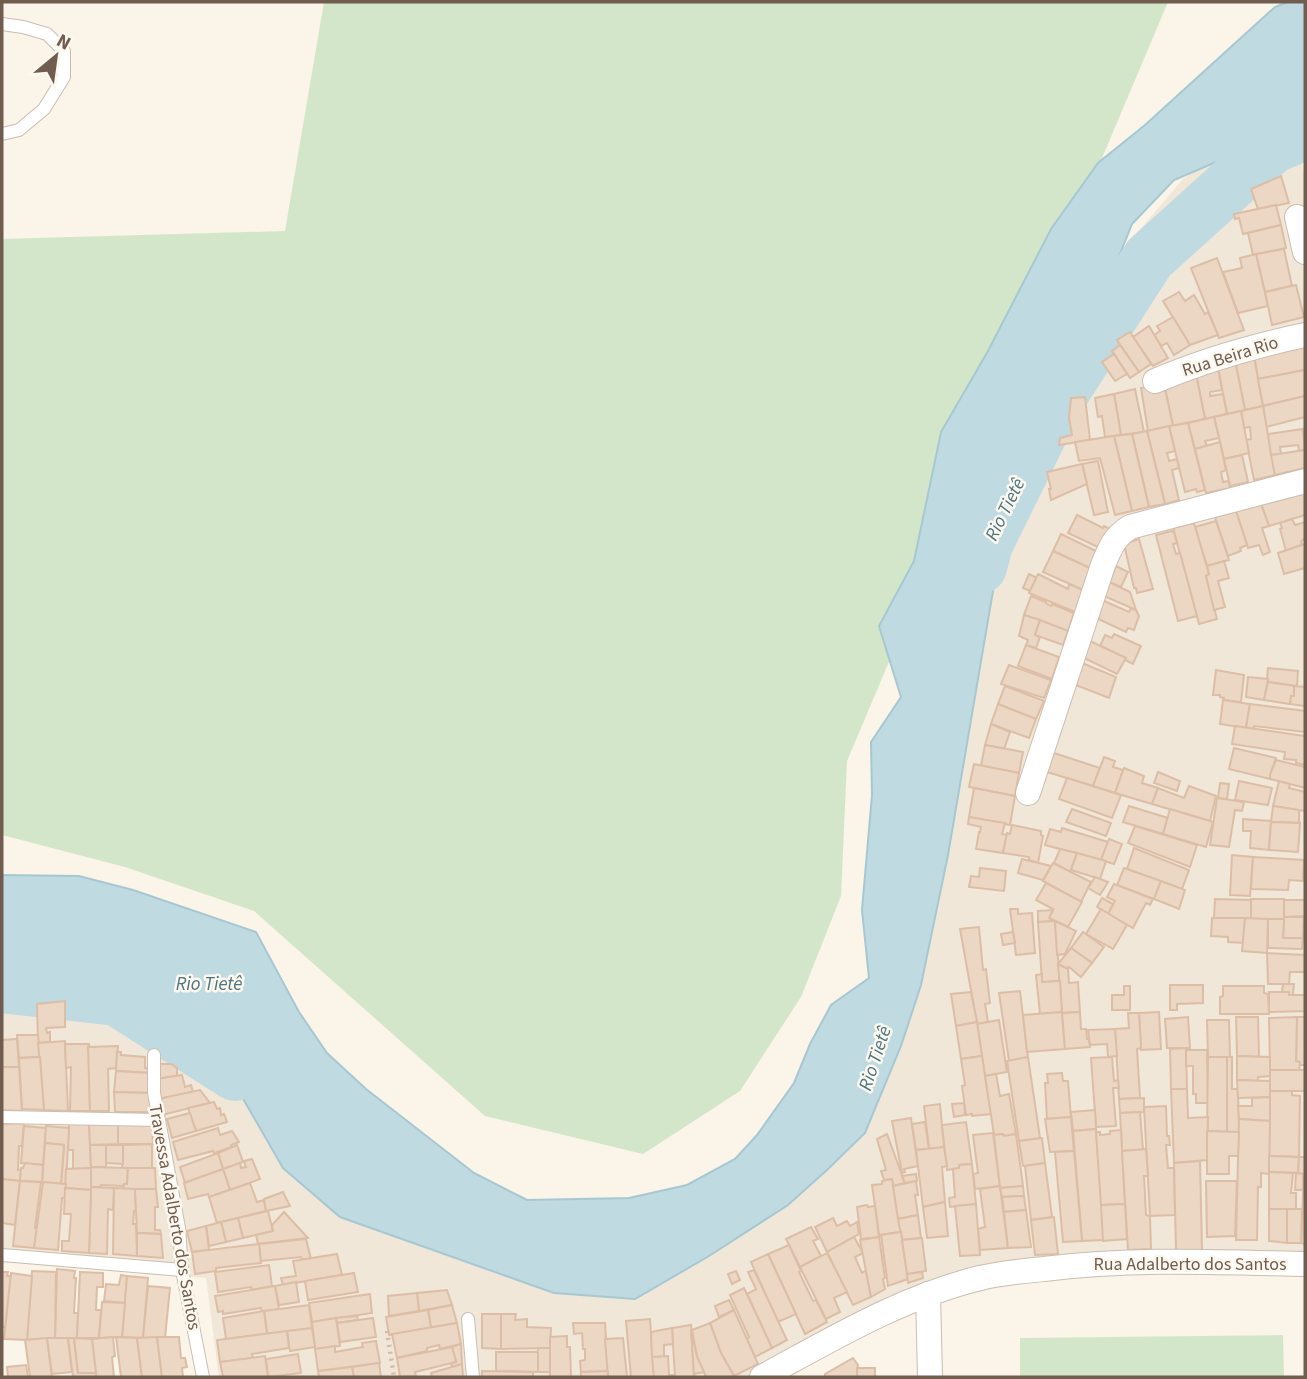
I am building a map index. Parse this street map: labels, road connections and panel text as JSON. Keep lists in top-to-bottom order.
{
  "streets": {
    "street": ["Rua Beira Rio", "Rua Adalberto dos Santos"],
    "lane": ["Travessa Adalberto dos Santos"]
  },
  "water": ["Rio Tietê"],
  "north": "top right"
}
